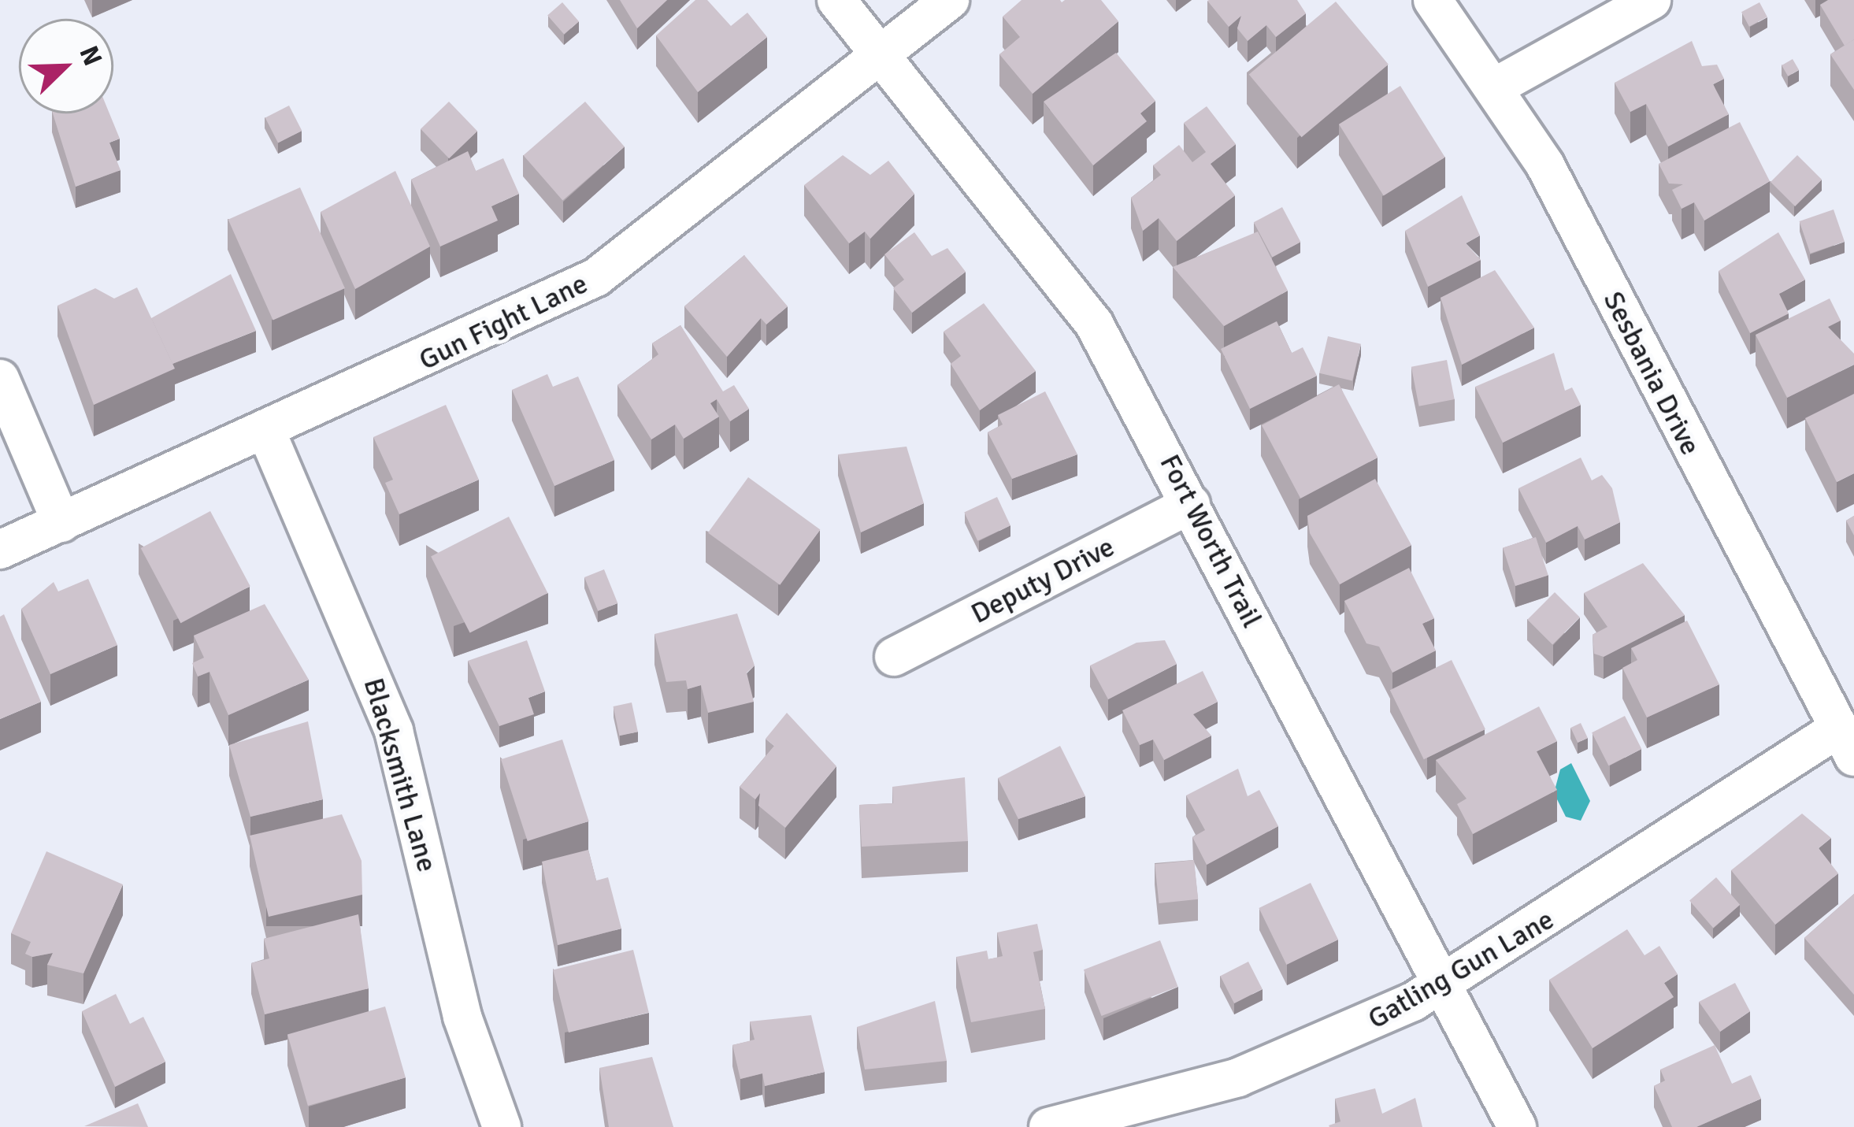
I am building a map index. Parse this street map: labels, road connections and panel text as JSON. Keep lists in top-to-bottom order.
{
  "streets": {
    "street": [
      "Gun Fight Lane",
      "Sesbania Drive",
      "Fort Worth Trail",
      "Deputy Drive",
      "Blacksmith Lane",
      "Gatling Gun Lane"
    ]
  },
  "crossings": [
    ["Gun Fight Lane", "Fort Worth Trail"],
    ["Gun Fight Lane", "Blacksmith Lane"],
    ["Sesbania Drive", "Gatling Gun Lane"],
    ["Fort Worth Trail", "Deputy Drive"],
    ["Fort Worth Trail", "Gatling Gun Lane"]
  ],
  "north": "top right"
}
